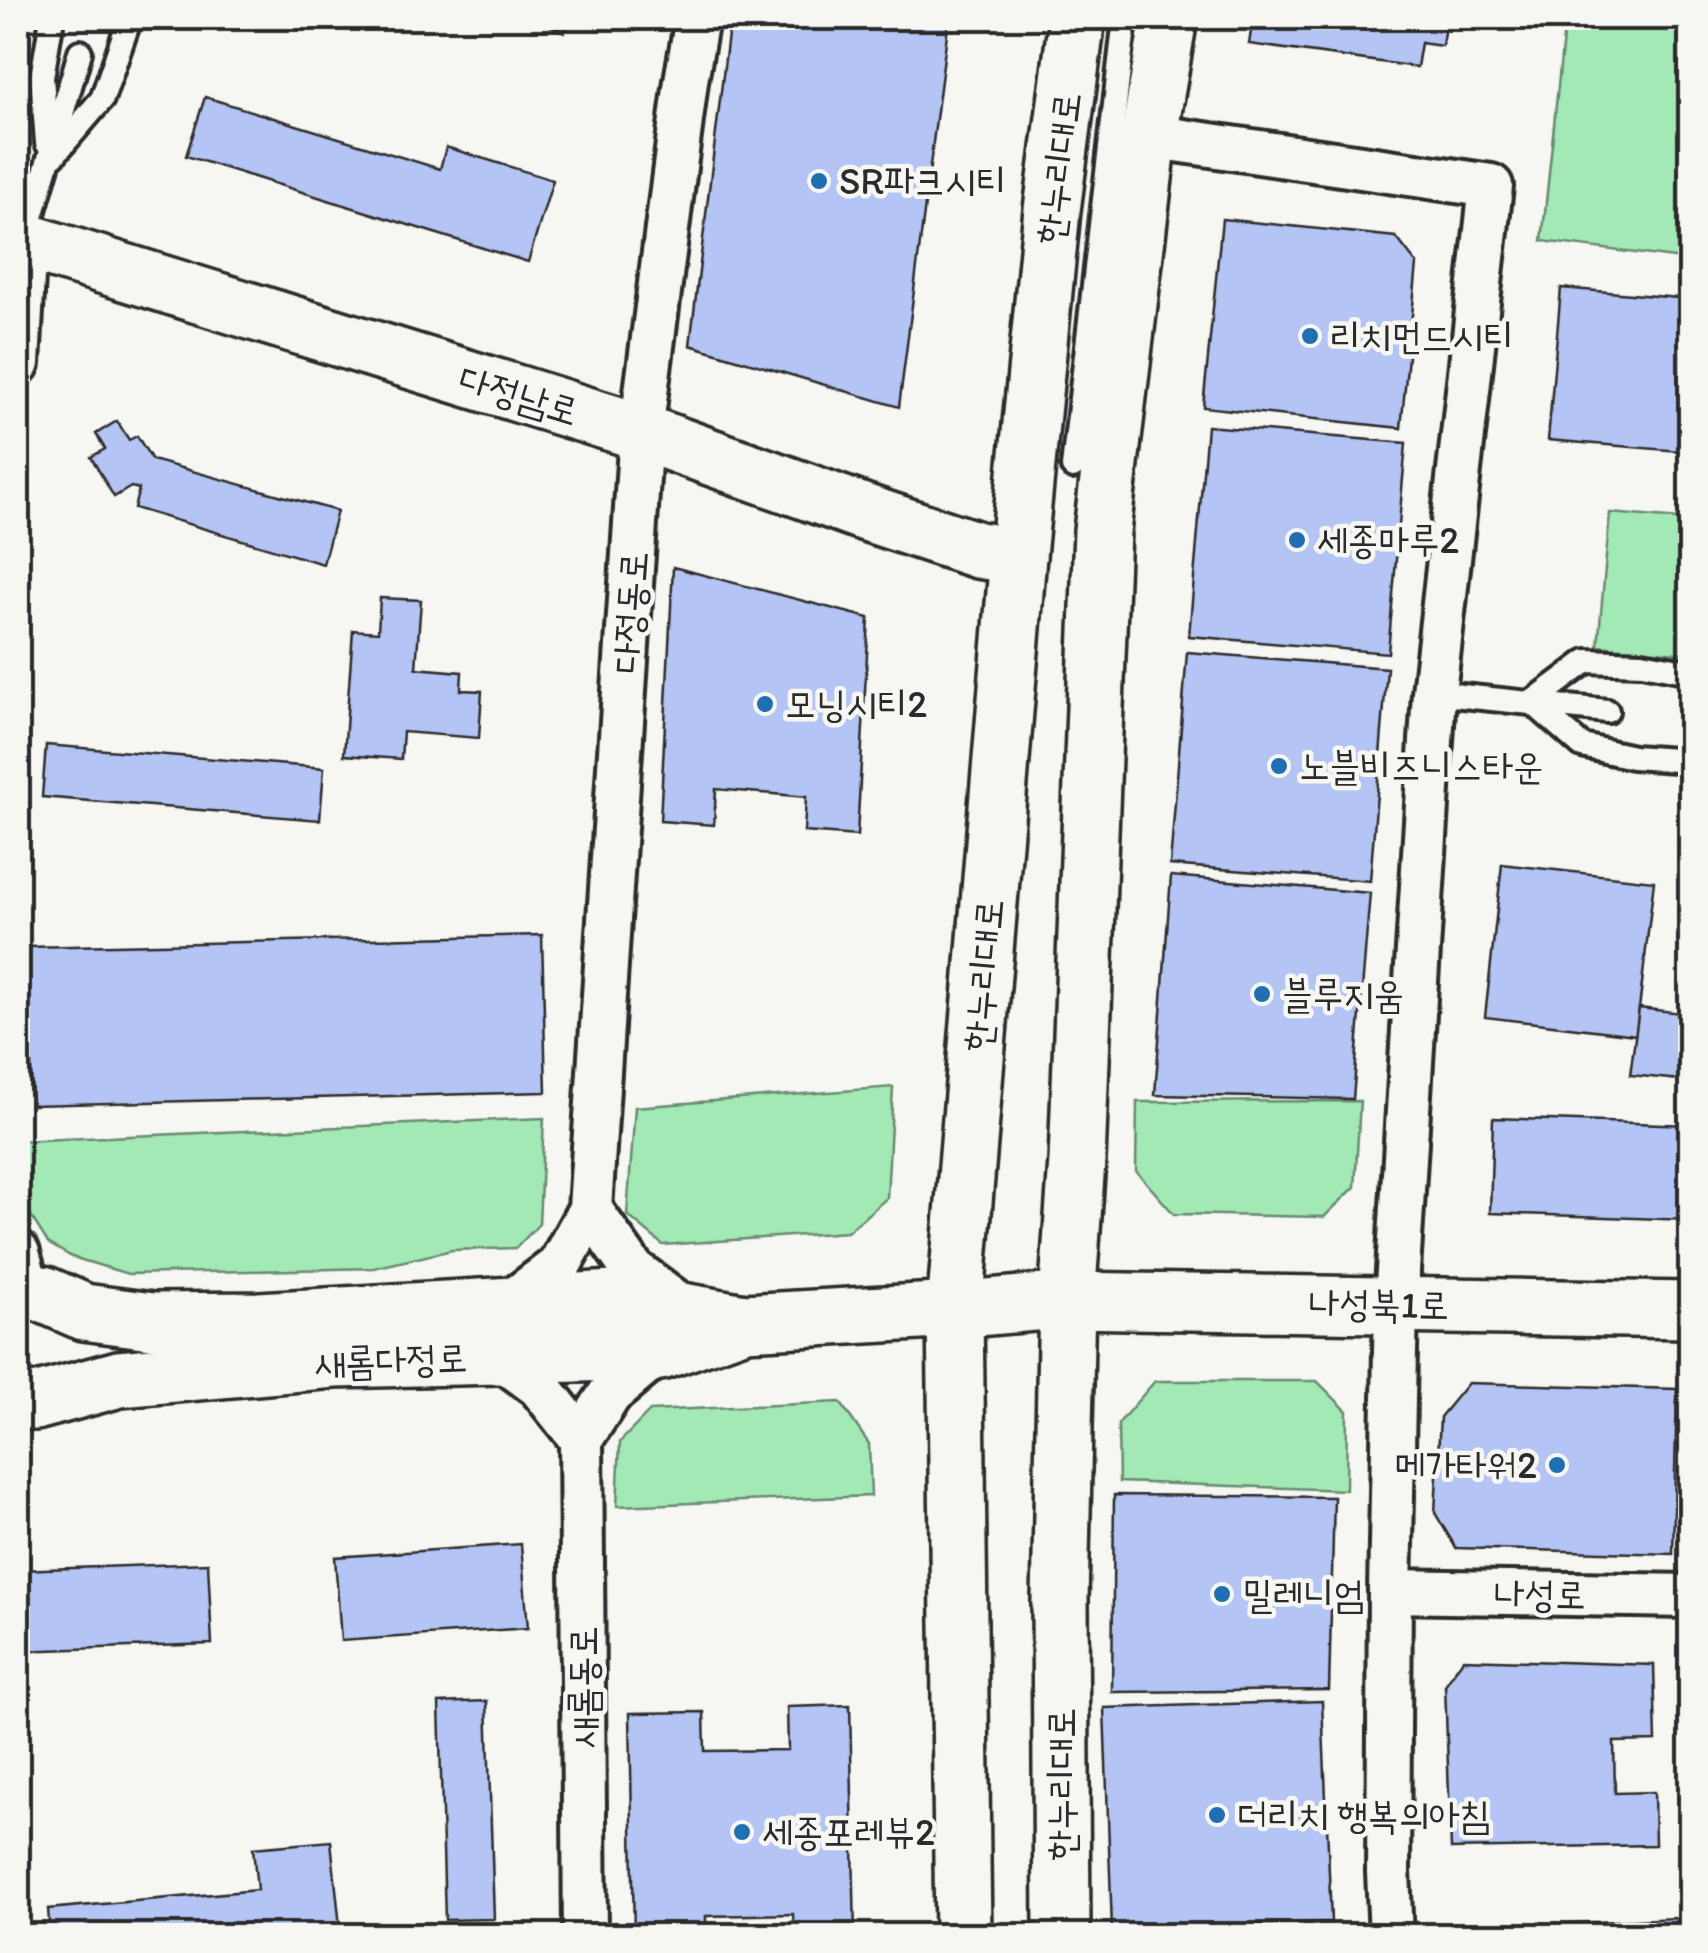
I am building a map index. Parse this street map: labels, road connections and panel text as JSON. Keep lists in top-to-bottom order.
{
  "streets": {
    "street": [
      "한누리대로",
      "다정남로",
      "다정동로",
      "나성북1로",
      "새롬다정로",
      "나성로",
      "새롬동로"
    ]
  },
  "crossings": [
    ["한누리대로", "다정남로"],
    ["한누리대로", "나성북1로"],
    ["한누리대로", "새롬다정로"],
    ["다정남로", "다정동로"],
    ["나성북1로", "새롬다정로"]
  ],
  "places": [
    "SR파크시티",
    "리치먼드시티",
    "세종마루2",
    "모닝시티2",
    "노블비즈니스타운",
    "블루지움",
    "메가타워2",
    "밀레니엄",
    "더리치 행복의아침",
    "세종포레뷰2"
  ]
}
